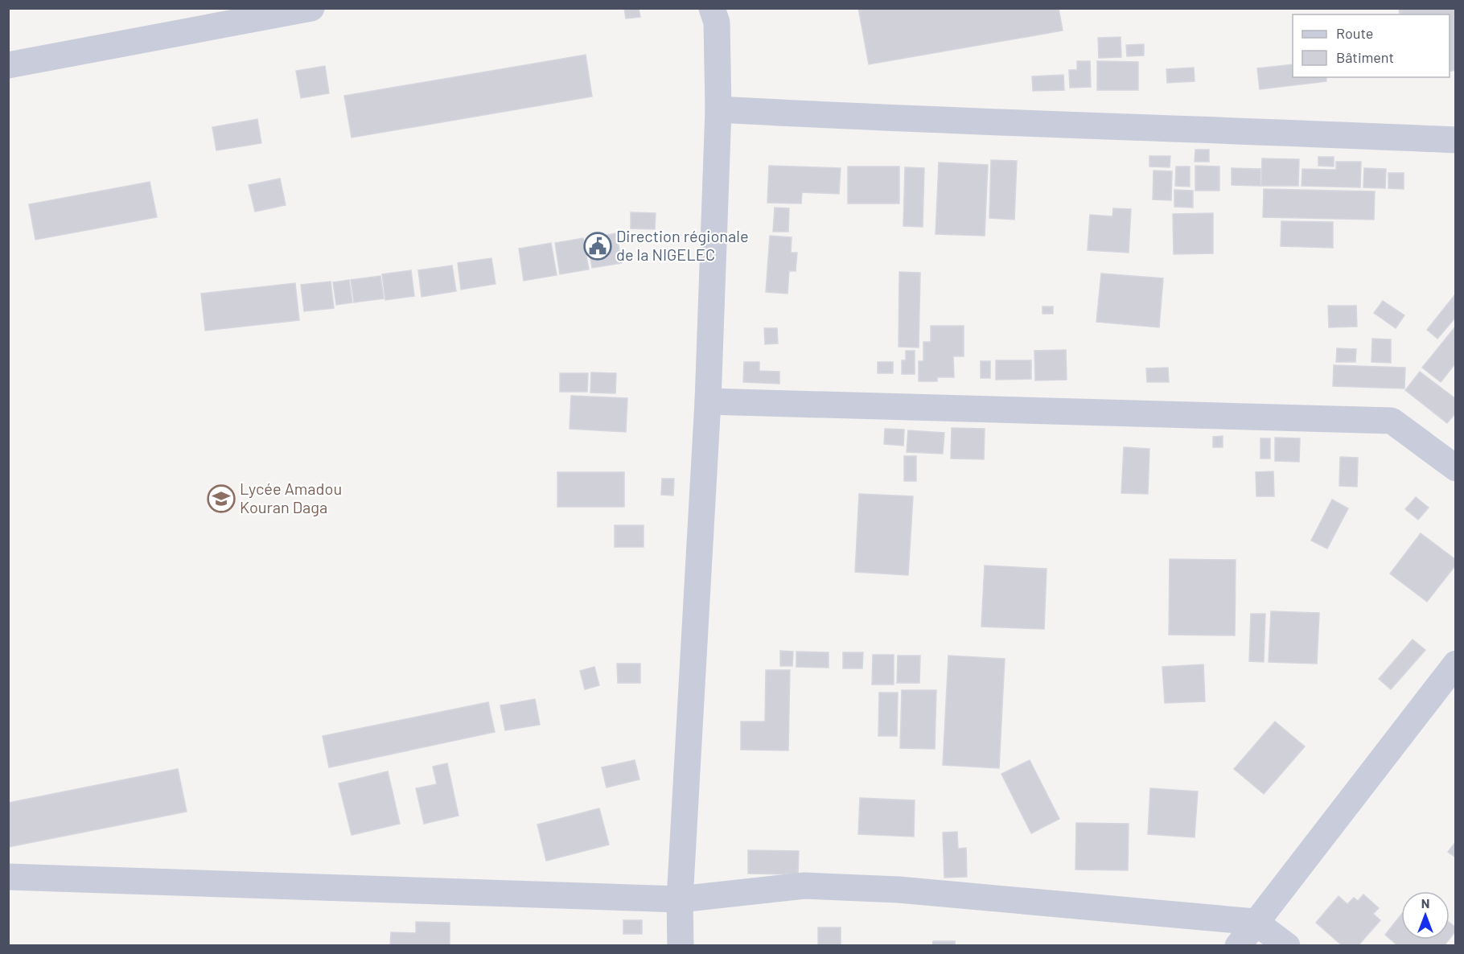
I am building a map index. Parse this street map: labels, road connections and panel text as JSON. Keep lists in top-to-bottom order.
{
  "places": {
    "public building": ["Direction régionale de la NIGELEC"],
    "school or university": ["Lycée Amadou Kouran Daga"]
  },
  "legend": ["Route", "Bâtiment"],
  "north": "top"
}
